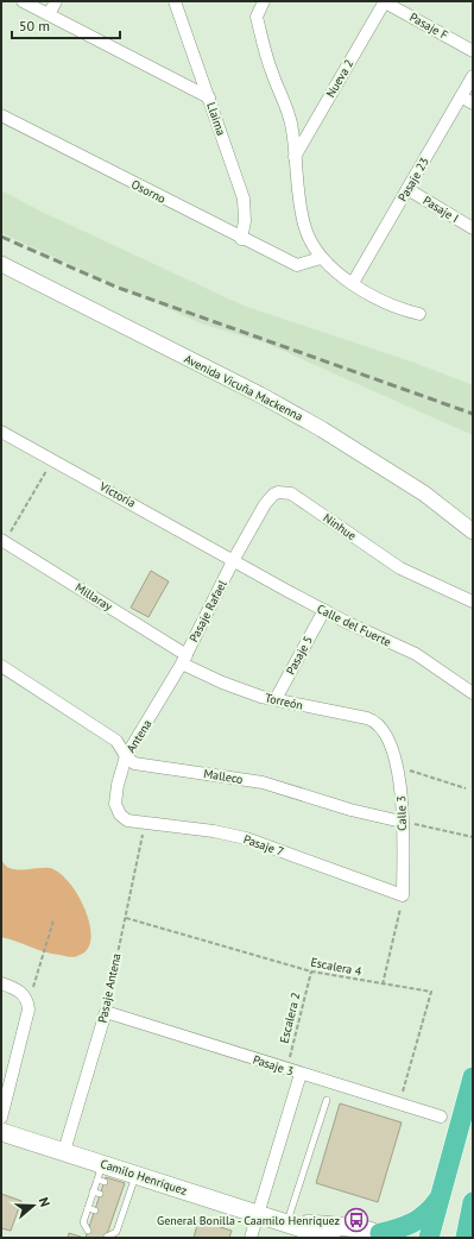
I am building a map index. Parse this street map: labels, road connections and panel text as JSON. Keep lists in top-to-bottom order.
{
  "streets": {
    "main road": ["Camilo Henríquez"],
    "street": [
      "Pasaje F",
      "Nueva 2",
      "Llaima",
      "Pasaje 23",
      "Osorno",
      "Pasaje I",
      "Avenida Vicuña Mackenna",
      "Victoria",
      "Ninhue",
      "Millaray",
      "Pasaje Rafael",
      "Calle del Fuerte",
      "Pasaje 5",
      "Torreón",
      "Antena",
      "Malleco",
      "Calle 3",
      "Pasaje 7",
      "Pasaje Antena",
      "Pasaje 3"
    ],
    "path": ["Escalera 4", "Escalera 2"]
  },
  "crossings": [
    ["Pasaje F", "Nueva 2"],
    ["Llaima", "Osorno"],
    ["Pasaje 23", "Pasaje I"],
    ["Victoria", "Ninhue"],
    ["Victoria", "Pasaje Rafael"],
    ["Victoria", "Calle del Fuerte"],
    ["Ninhue", "Pasaje Rafael"],
    ["Ninhue", "Calle del Fuerte"],
    ["Millaray", "Pasaje Rafael"],
    ["Millaray", "Torreón"],
    ["Millaray", "Antena"],
    ["Pasaje Rafael", "Calle del Fuerte"],
    ["Pasaje Rafael", "Torreón"],
    ["Pasaje Rafael", "Antena"],
    ["Calle del Fuerte", "Pasaje 5"],
    ["Pasaje 5", "Torreón"],
    ["Torreón", "Antena"],
    ["Torreón", "Calle 3"],
    ["Antena", "Malleco"],
    ["Antena", "Pasaje 7"],
    ["Malleco", "Calle 3"],
    ["Calle 3", "Pasaje 7"],
    ["Pasaje 7", "Pasaje Antena"],
    ["Escalera 4", "Pasaje Antena"],
    ["Escalera 4", "Escalera 2"],
    ["Escalera 4", "Pasaje 3"],
    ["Pasaje Antena", "Pasaje 3"],
    ["Pasaje Antena", "Camilo Henríquez"],
    ["Escalera 2", "Pasaje 3"]
  ],
  "places": {
    "bus stop": ["General Bonilla - Caamilo Henríquez"]
  },
  "scale_bar": "50 m",
  "north": "right"
}
